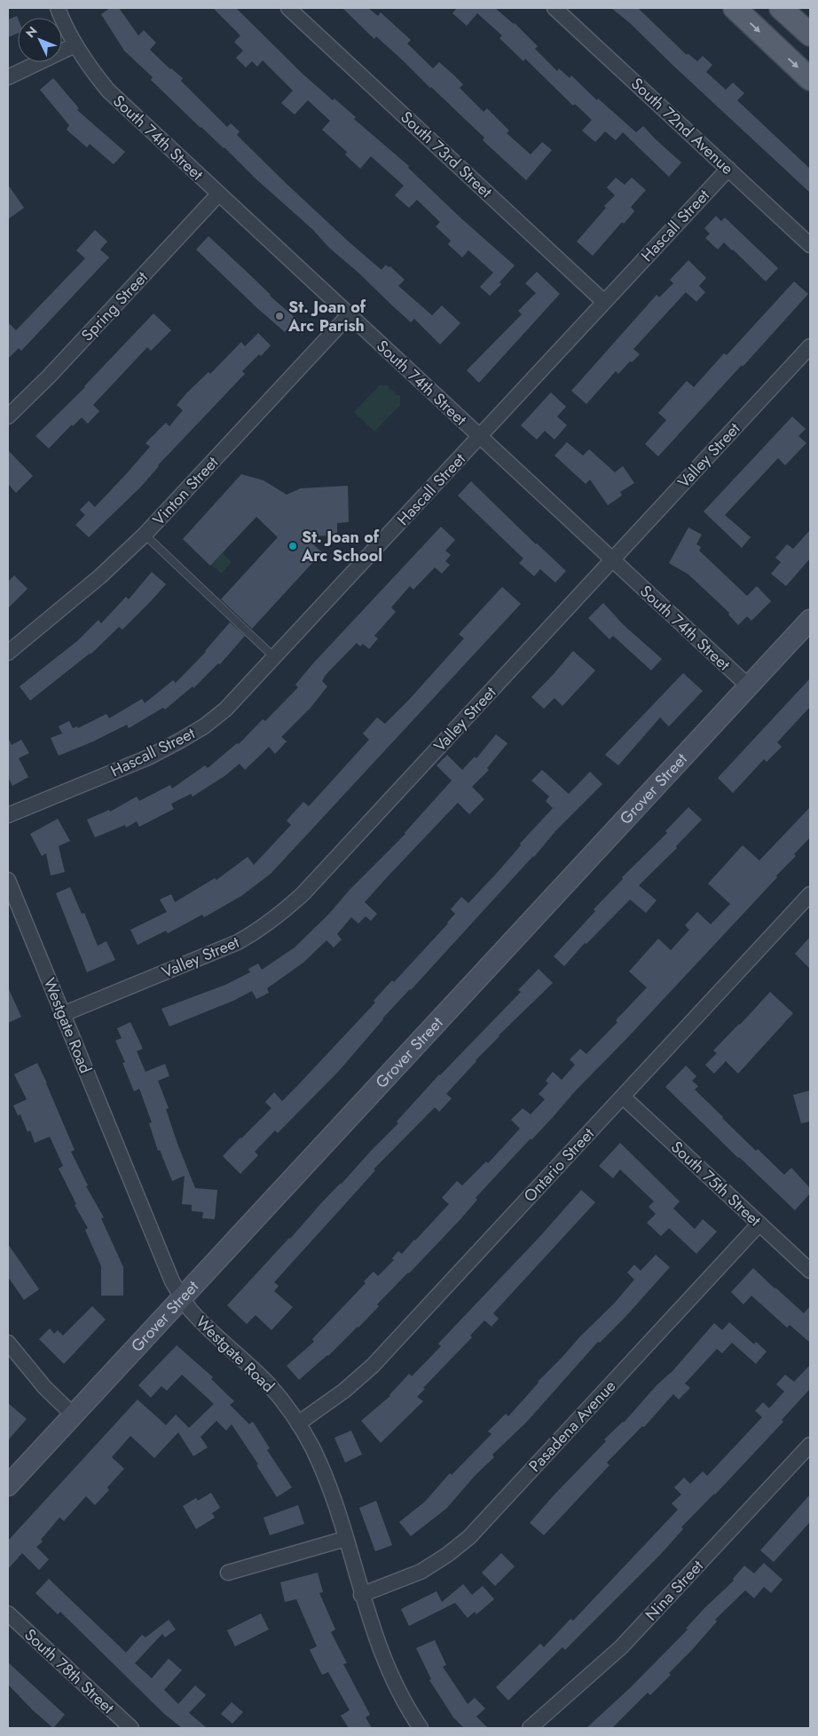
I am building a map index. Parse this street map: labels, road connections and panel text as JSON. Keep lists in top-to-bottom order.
{
  "streets": {
    "street": [
      "South 72nd Avenue",
      "South 74th Street",
      "South 73rd Street",
      "Hascall Street",
      "Spring Street",
      "Valley Street",
      "Vinton Street",
      "Grover Street",
      "Westgate Road",
      "Ontario Street",
      "South 75th Street",
      "Pasadena Avenue",
      "Nina Street",
      "South 78th Street"
    ]
  },
  "crossings": [
    ["South 72nd Avenue", "Hascall Street"],
    ["South 74th Street", "Hascall Street"],
    ["South 74th Street", "Spring Street"],
    ["South 74th Street", "Valley Street"],
    ["South 74th Street", "Vinton Street"],
    ["South 74th Street", "Grover Street"],
    ["South 73rd Street", "Hascall Street"],
    ["Valley Street", "Westgate Road"],
    ["Grover Street", "Westgate Road"],
    ["Westgate Road", "Ontario Street"],
    ["Westgate Road", "Pasadena Avenue"],
    ["Ontario Street", "South 75th Street"],
    ["South 75th Street", "Pasadena Avenue"]
  ],
  "places": ["St. Joan of Arc Parish", "St. Joan of Arc School"],
  "north": "top left"
}
